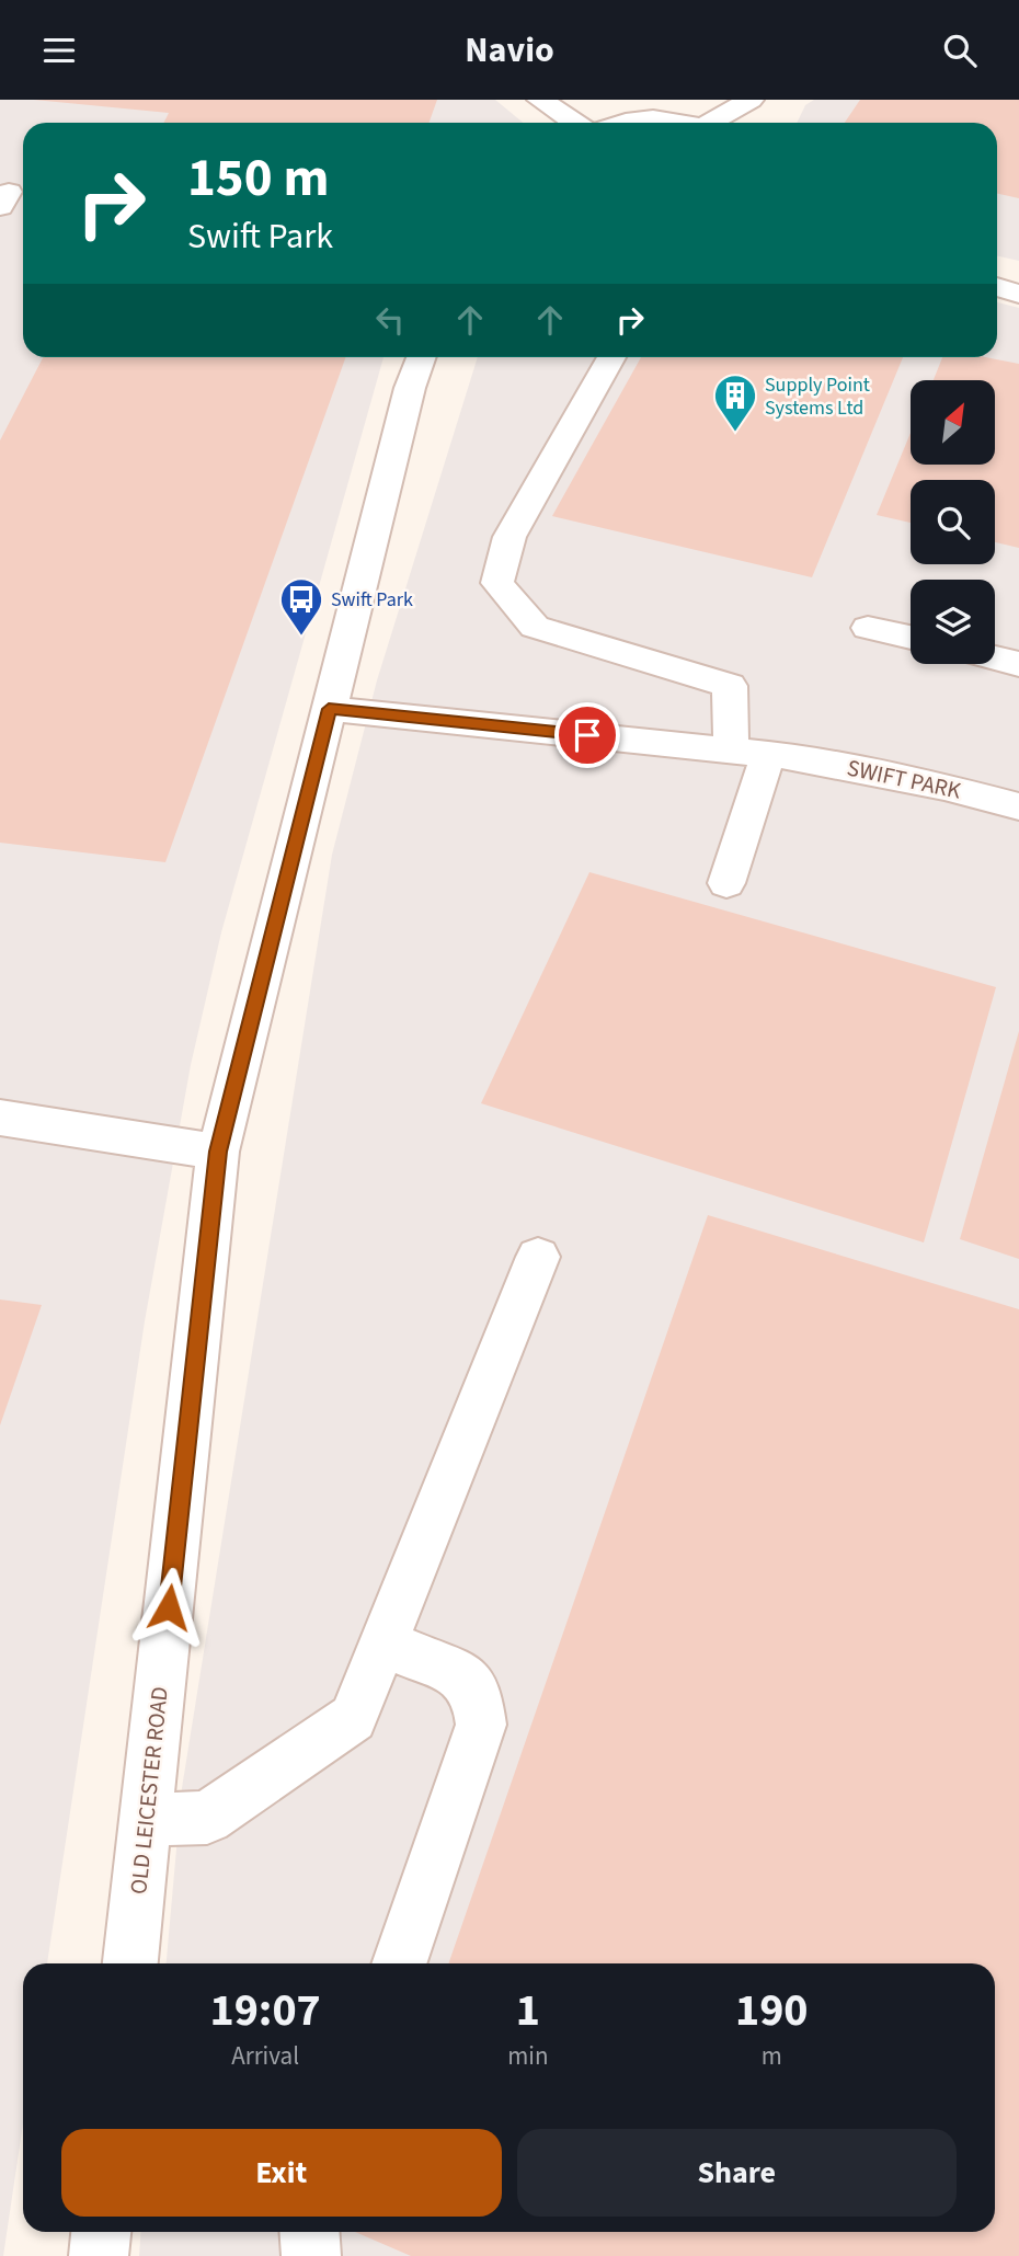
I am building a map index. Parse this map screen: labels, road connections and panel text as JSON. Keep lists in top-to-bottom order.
{
  "streets": {
    "street": ["SWIFT PARK", "OLD LEICESTER ROAD"]
  },
  "crossings": [
    ["SWIFT PARK", "OLD LEICESTER ROAD"]
  ],
  "places": {
    "building": ["Supply Point Systems Ltd"],
    "bus stop": ["Swift Park"]
  },
  "north": "top right",
  "page": {
    "header": "Navio",
    "turn": ["150 m", "Swift Park"],
    "eta": [
      "19:07",
      "Arrival",
      "1",
      "min",
      "190",
      "m"
    ],
    "buttons": ["Exit", "Share"]
  }
}
